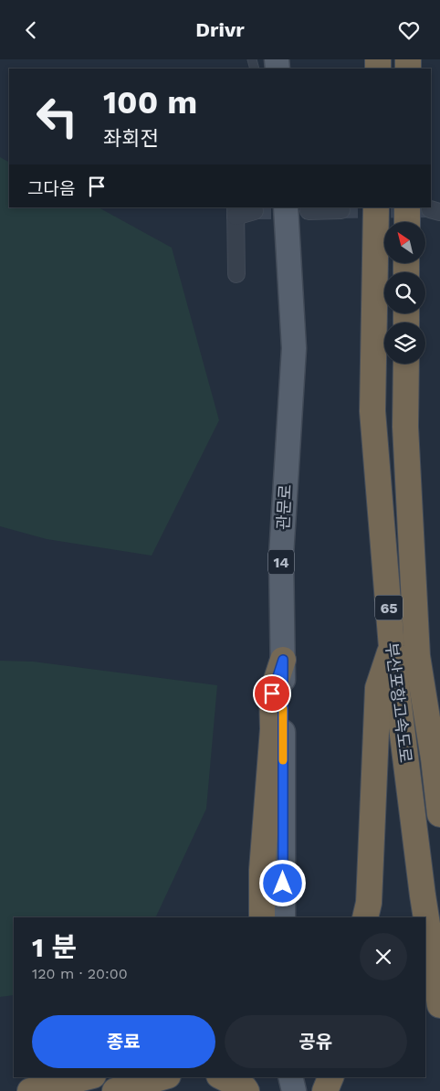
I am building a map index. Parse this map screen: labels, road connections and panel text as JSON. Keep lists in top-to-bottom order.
{
  "streets": {
    "highway": ["65", "부산포항고속도로"],
    "main road": ["관문로", "14"]
  },
  "north": "top left",
  "page": {
    "header": "Drivr",
    "turn": ["100 m", "좌회전"],
    "then": "그다음",
    "heading": ["1 분", "120 m · 20:00"],
    "buttons": ["종료", "공유"]
  }
}
